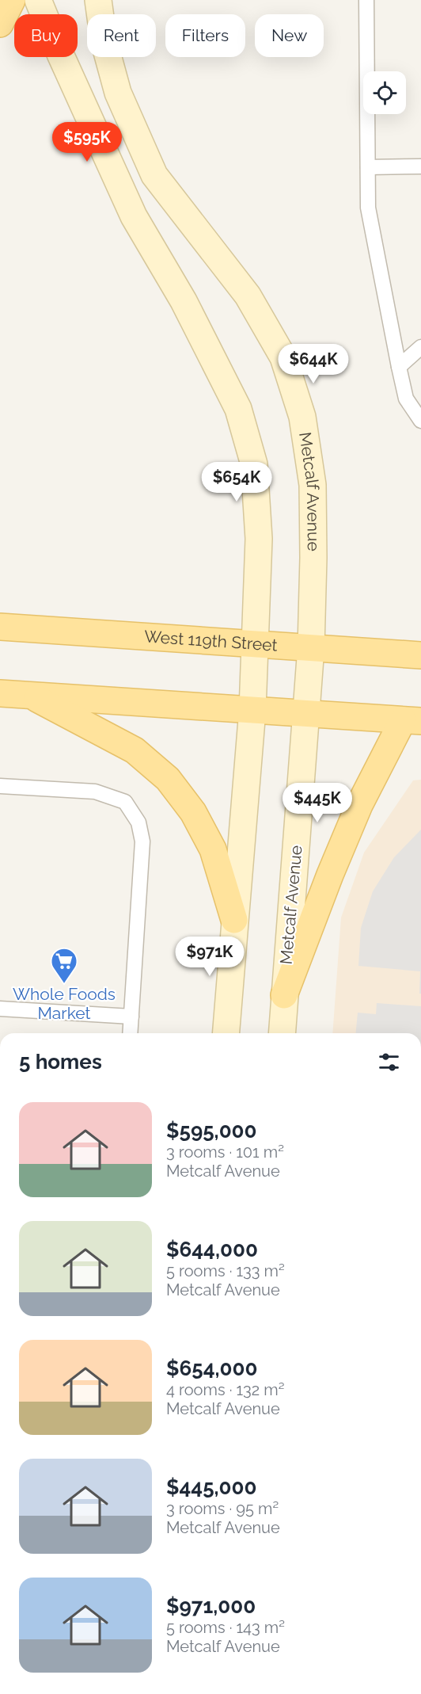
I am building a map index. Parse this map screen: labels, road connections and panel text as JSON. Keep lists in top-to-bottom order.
{
  "streets": {
    "main road": ["Metcalf Avenue", "West 119th Street"]
  },
  "crossings": [
    ["Metcalf Avenue", "West 119th Street"]
  ],
  "places": {
    "supermarket": ["Whole Foods Market"]
  },
  "page": {
    "chip": [
      "Buy",
      "Rent",
      "Filters",
      "New"
    ],
    "price": [
      "$595K",
      "$644K",
      "$654K",
      "$445K",
      "$971K"
    ],
    "heading": "5 homes",
    "list": [
      {
        "name": "$595,000",
        "note": "3 rooms · 101 m² · Metcalf Avenue"
      },
      {
        "name": "$644,000",
        "note": "5 rooms · 133 m² · Metcalf Avenue"
      },
      {
        "name": "$654,000",
        "note": "4 rooms · 132 m² · Metcalf Avenue"
      },
      {
        "name": "$445,000",
        "note": "3 rooms · 95 m² · Metcalf Avenue"
      },
      {
        "name": "$971,000",
        "note": "5 rooms · 143 m² · Metcalf Avenue"
      }
    ]
  }
}
